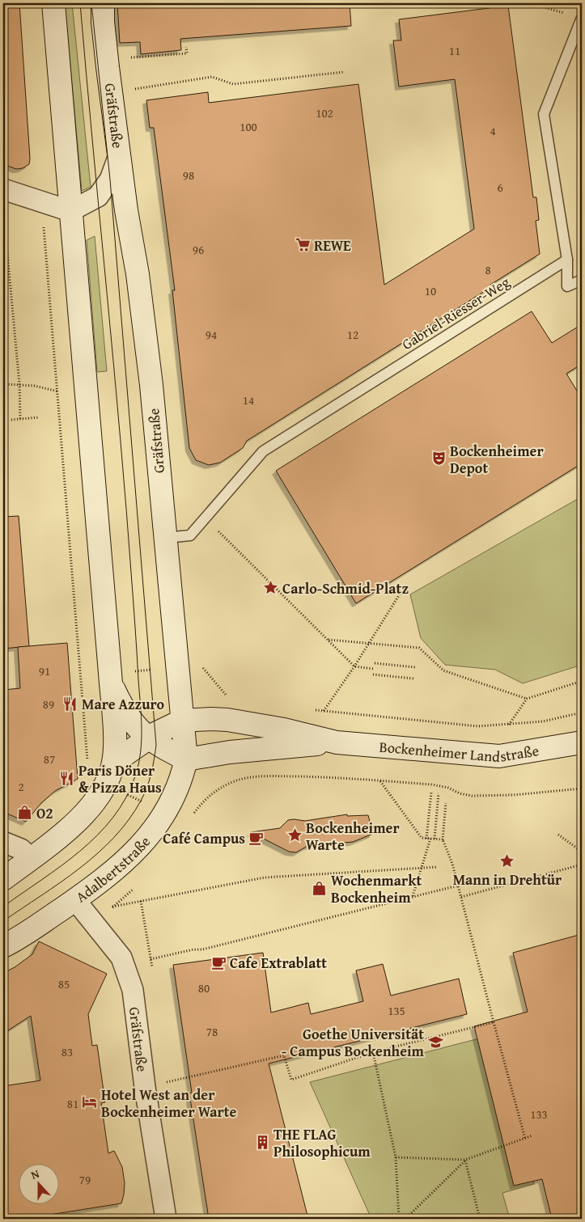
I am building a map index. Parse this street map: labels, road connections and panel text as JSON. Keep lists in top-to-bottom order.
{
  "streets": {
    "street": ["Gräfstraße", "Bockenheimer Landstraße", "Adalbertstraße"],
    "lane": ["Gabriel-Riesser-Weg"]
  },
  "crossings": [
    ["Gräfstraße", "Gabriel-Riesser-Weg"],
    ["Gräfstraße", "Bockenheimer Landstraße"],
    ["Gräfstraße", "Adalbertstraße"],
    ["Bockenheimer Landstraße", "Adalbertstraße"]
  ],
  "places": {
    "supermarket": ["REWE"],
    "theatre": ["Bockenheimer Depot"],
    "place": ["Carlo-Schmid-Platz", "Bockenheimer Warte", "Mann in Drehtür"],
    "restaurant": ["Mare Azzuro", "Paris Döner & Pizza Haus"],
    "shop": ["O2", "Wochenmarkt Bockenheim"],
    "cafe": ["Café Campus", "Cafe Extrablatt"],
    "school or university": ["Goethe Universität - Campus Bockenheim"],
    "hotel": ["Hotel West an der Bockenheimer Warte"],
    "building": ["THE FLAG Philosophicum"]
  },
  "house_numbers": [
    "11",
    "102",
    "100",
    "4",
    "98",
    "6",
    "96",
    "8",
    "10",
    "94",
    "12",
    "14",
    "91",
    "89",
    "87",
    "2",
    "85",
    "80",
    "135",
    "78",
    "83",
    "81",
    "133",
    "79"
  ],
  "north": "top"
}
